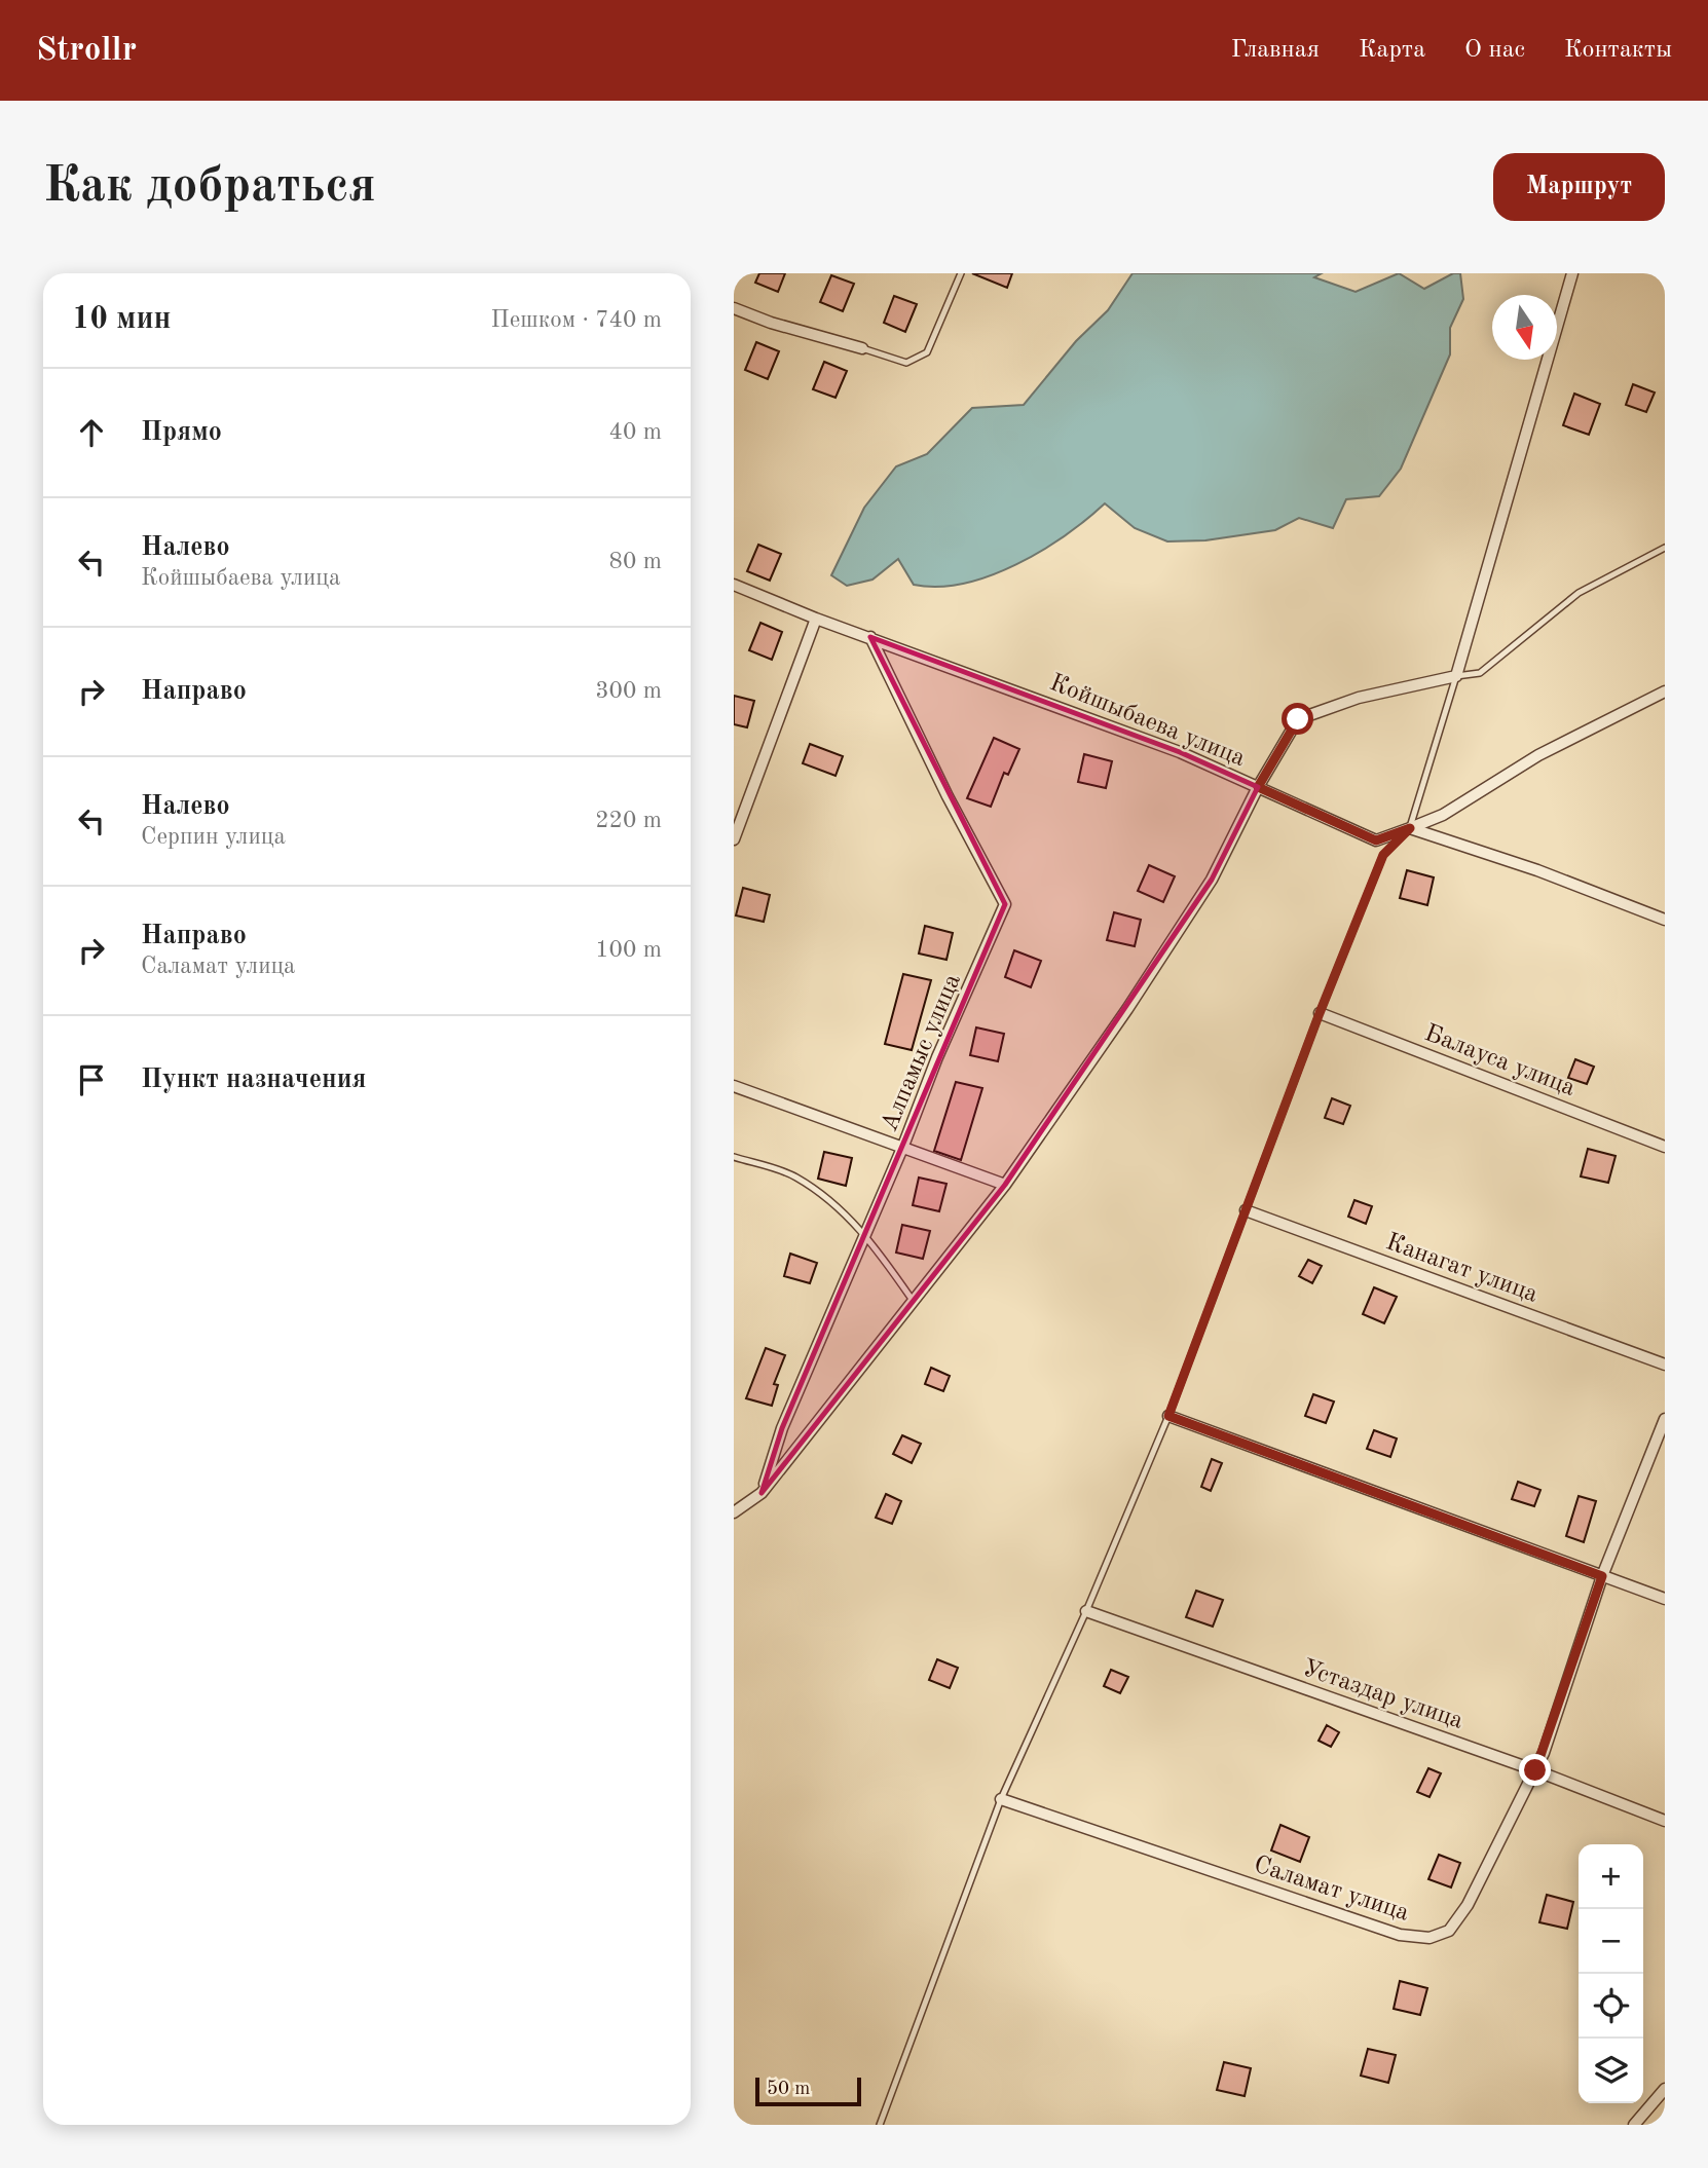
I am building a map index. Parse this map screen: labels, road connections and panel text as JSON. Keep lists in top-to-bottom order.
{
  "streets": {
    "street": [
      "Койшыбаева улица",
      "Алпамыс улица",
      "Балауса улица",
      "Канагат улица",
      "Устаздар улица",
      "Саламат улица"
    ]
  },
  "crossings": [
    ["Койшыбаева улица", "Алпамыс улица"],
    ["Устаздар улица", "Саламат улица"]
  ],
  "scale_bar": "50 m",
  "north": "bottom",
  "page": {
    "header": "Strollr",
    "nav": [
      "Главная",
      "Карта",
      "О нас",
      "Контакты"
    ],
    "buttons": "Маршрут",
    "title": "Как добраться",
    "heading": ["10 мин", "Пешком · 740 m"],
    "list": [
      ["Прямо", "40 m"],
      ["Налево", "Койшыбаева улица", "80 m"],
      ["Направо", "300 m"],
      ["Налево", "Серпин улица", "220 m"],
      ["Направо", "Саламат улица", "100 m"],
      "Пункт назначения"
    ],
    "map_buttons": ["+", "−"],
    "scale": "50 m"
  }
}
